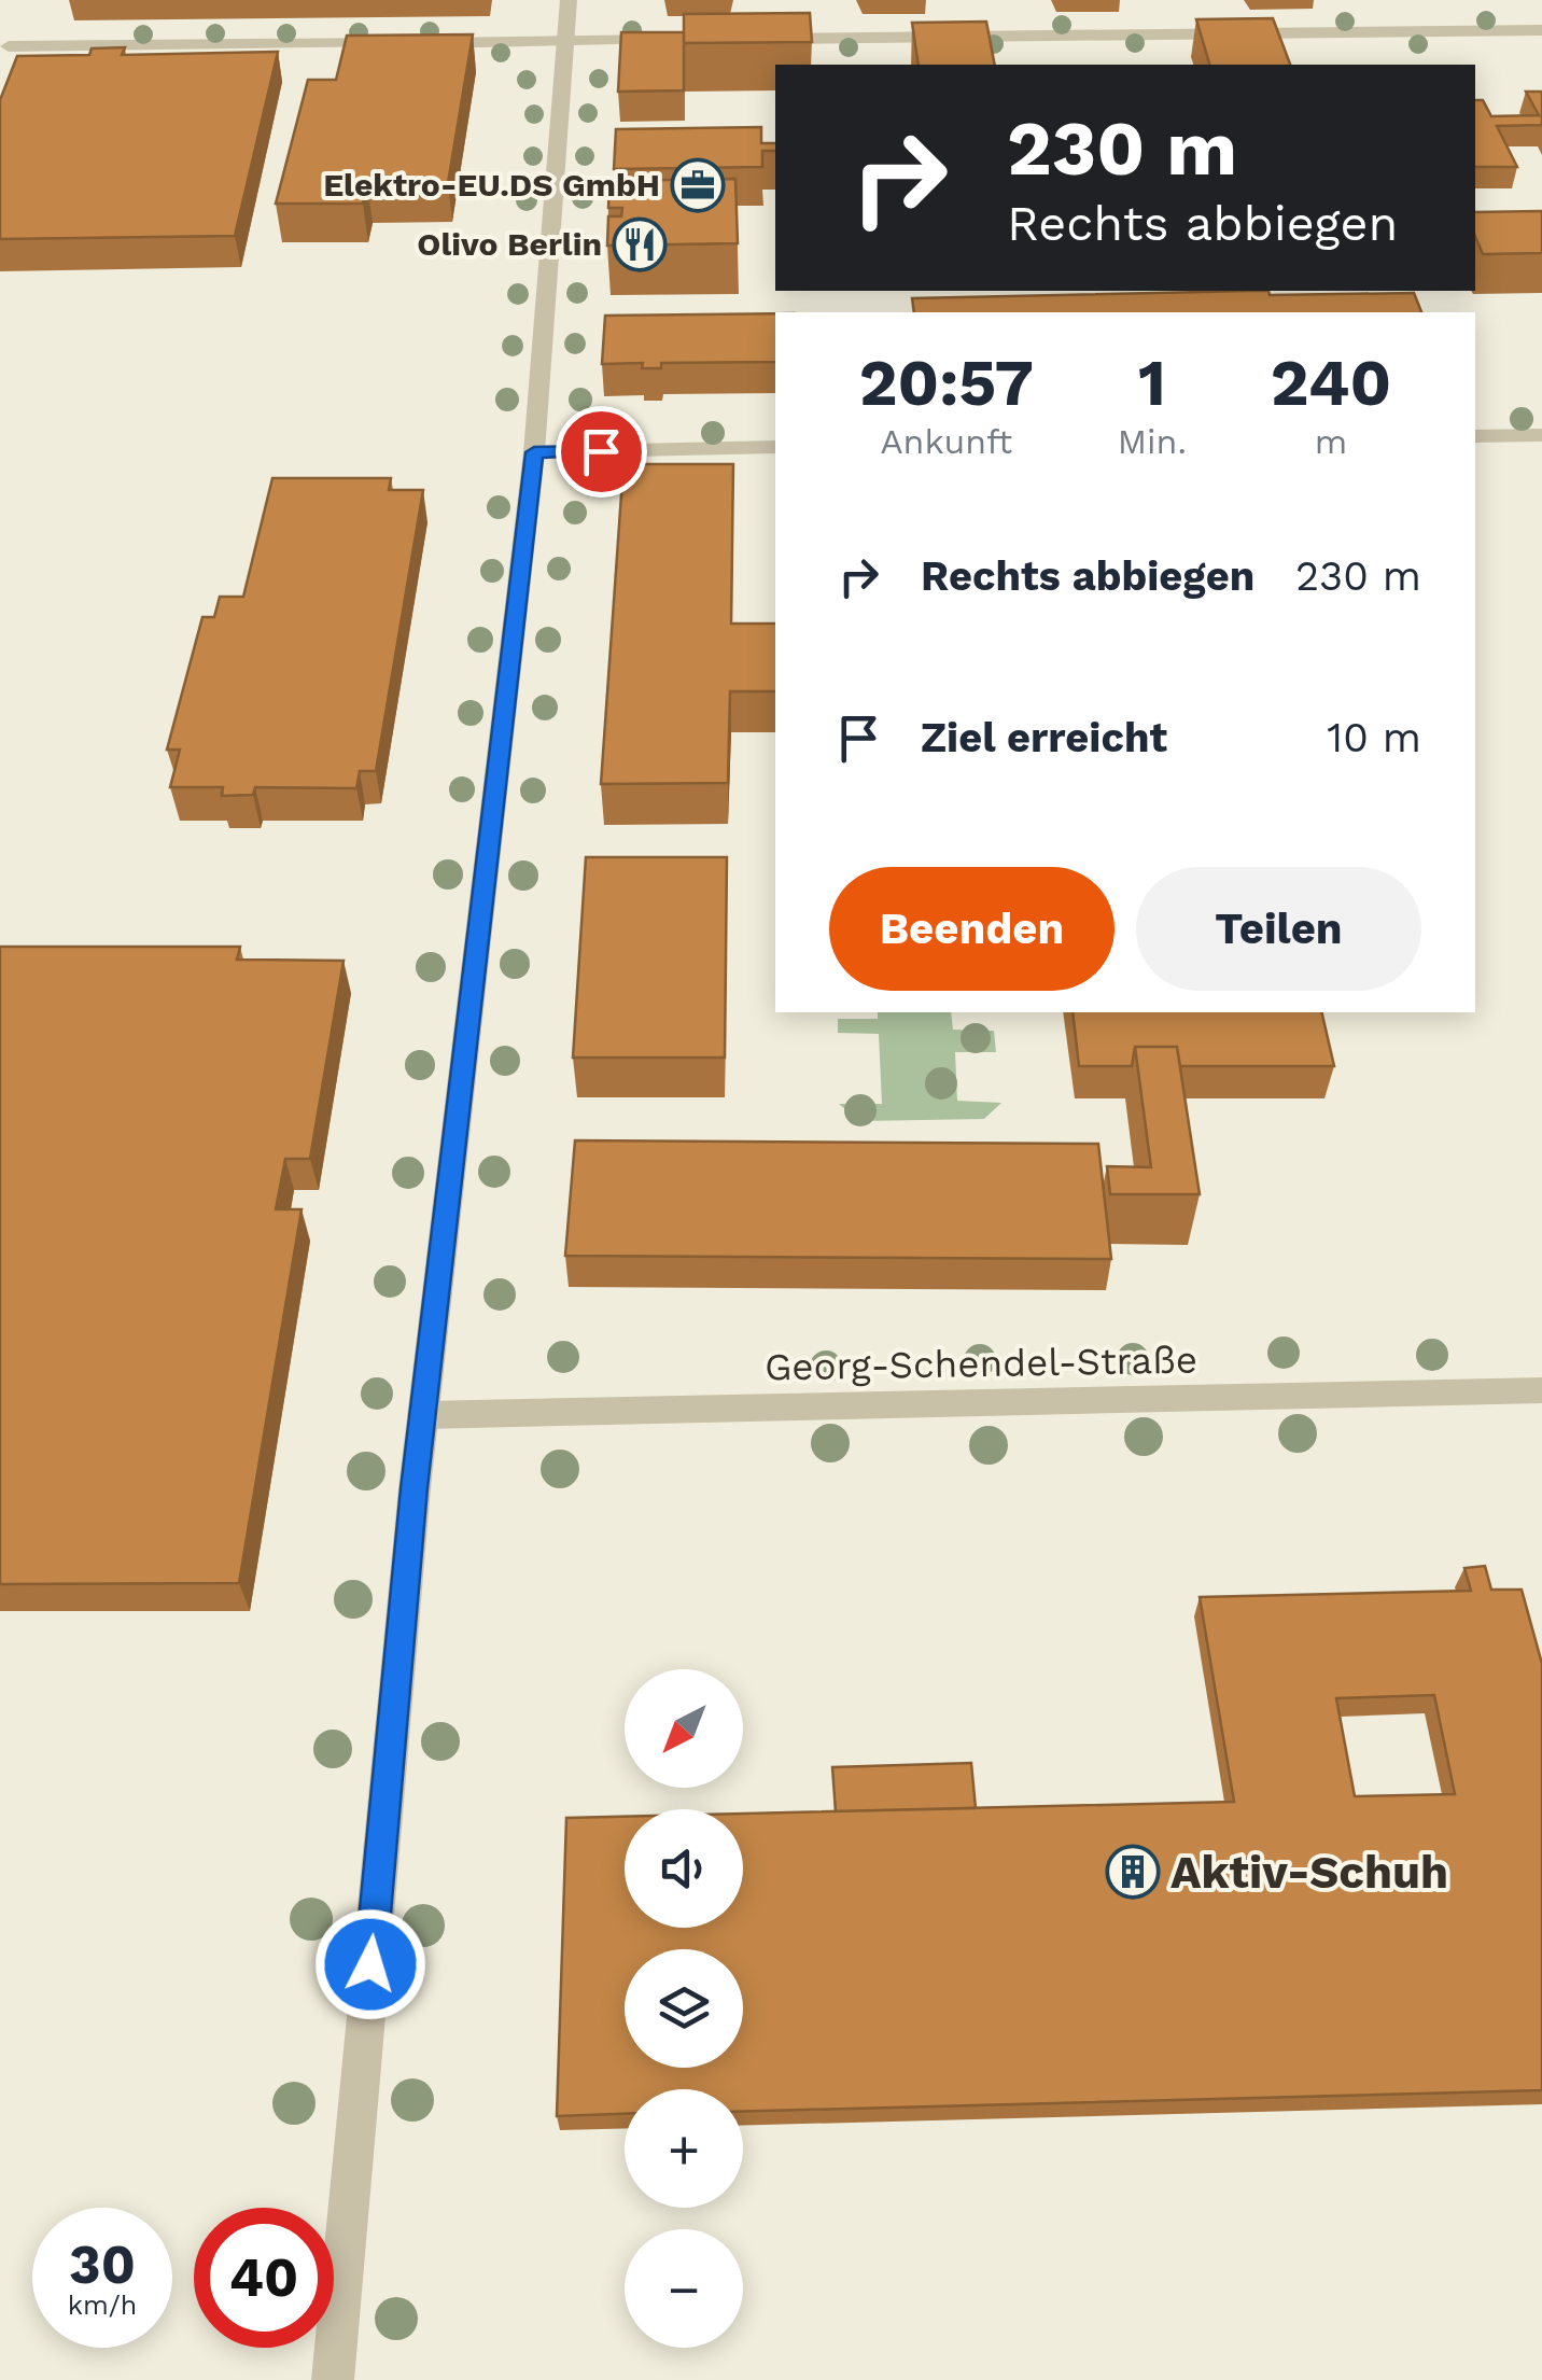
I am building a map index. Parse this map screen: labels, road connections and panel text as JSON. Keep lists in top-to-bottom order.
{
  "streets": {
    "street": ["Georg-Schendel-Straße"]
  },
  "places": {
    "office": ["Elektro-EU.DS GmbH"],
    "restaurant": ["Olivo Berlin"],
    "building": ["Aktiv-Schuh"]
  },
  "north": "bottom left",
  "page": {
    "turn": ["230 m", "Rechts abbiegen"],
    "eta": [
      "20:57",
      "Ankunft",
      "1",
      "Min.",
      "240",
      "m"
    ],
    "list": [
      {
        "name": "Rechts abbiegen",
        "value": "230 m"
      },
      {
        "name": "Ziel erreicht",
        "value": "10 m"
      }
    ],
    "buttons": ["Beenden", "Teilen"],
    "map_buttons": ["+", "−"],
    "speed": "30 km/h",
    "limit": "40"
  }
}
